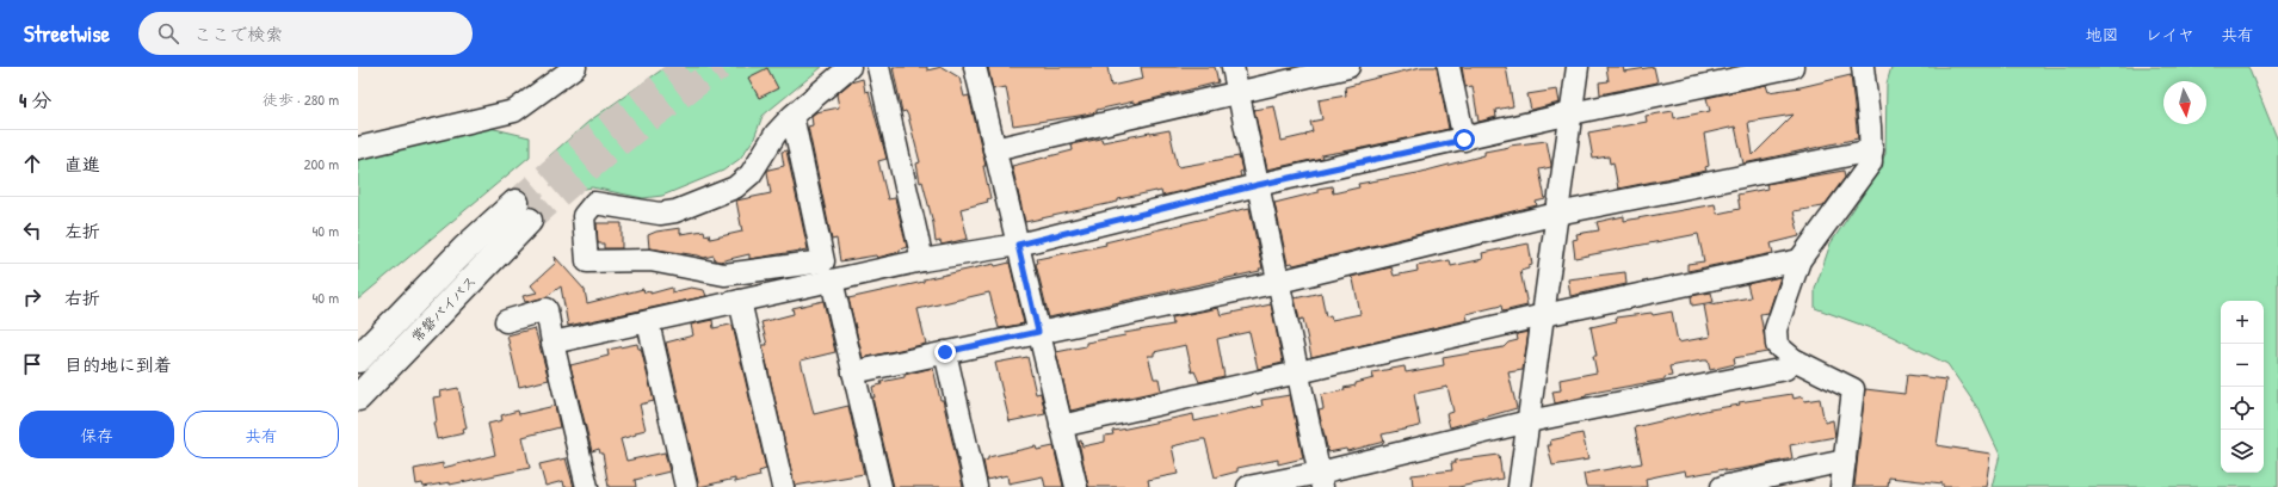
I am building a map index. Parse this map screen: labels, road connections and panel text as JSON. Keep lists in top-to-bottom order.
{
  "streets": {
    "highway": ["常磐バイパス"]
  },
  "north": "bottom",
  "page": {
    "header": "Streetwise",
    "search": "ここで検索",
    "nav": ["地図", "レイヤ", "共有"],
    "heading": ["4 分", "徒歩 · 280 m"],
    "list": [
      ["直進", "200 m"],
      ["左折", "40 m"],
      ["右折", "40 m"],
      "目的地に到着"
    ],
    "map_buttons": ["+", "−"],
    "buttons": ["保存", "共有"]
  }
}
